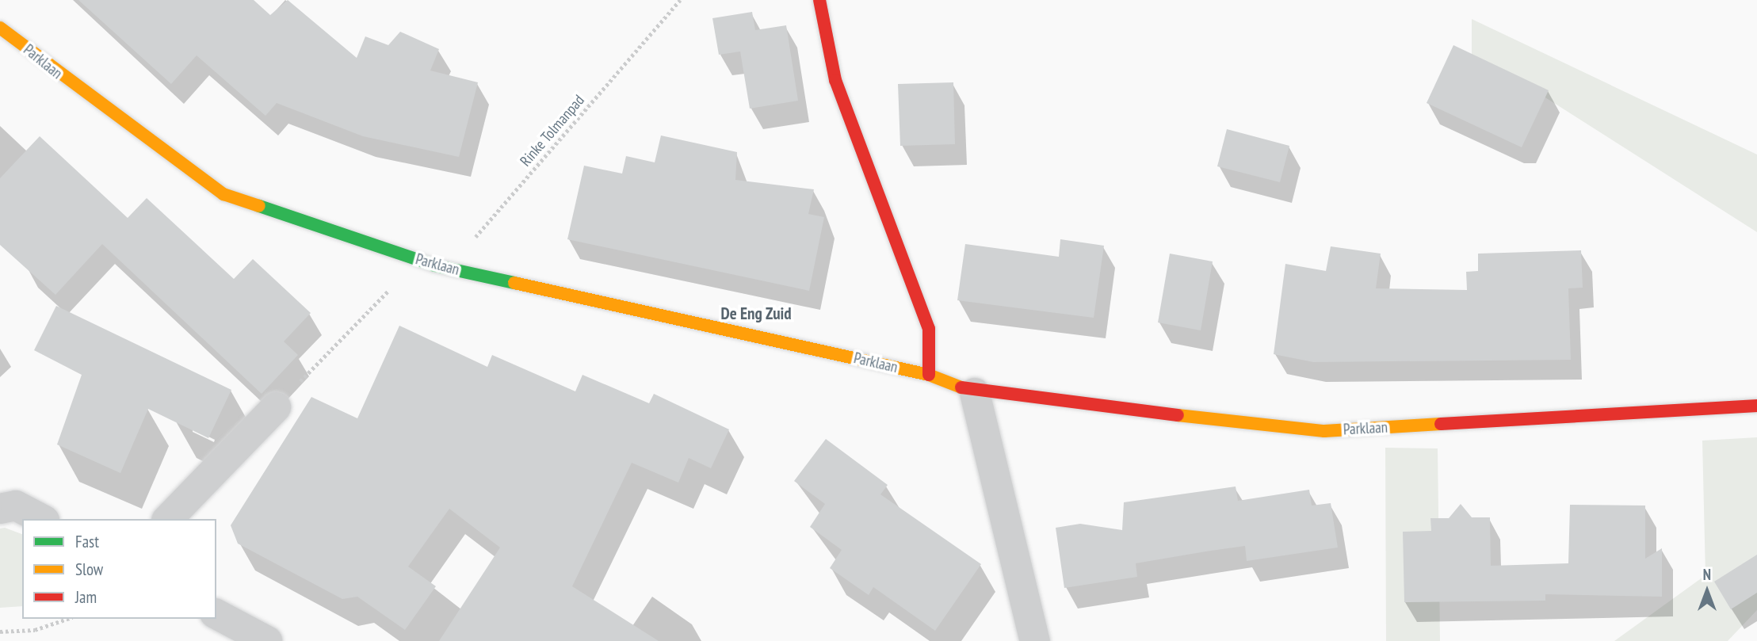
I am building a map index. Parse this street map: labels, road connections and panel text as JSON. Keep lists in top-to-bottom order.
{
  "streets": {
    "street": ["Parklaan"],
    "path": ["Rinke Tolmanpad"]
  },
  "crossings": [
    ["Parklaan", "Rinke Tolmanpad"]
  ],
  "districts": ["De Eng Zuid"],
  "legend": ["Fast", "Slow", "Jam"],
  "north": "top"
}
